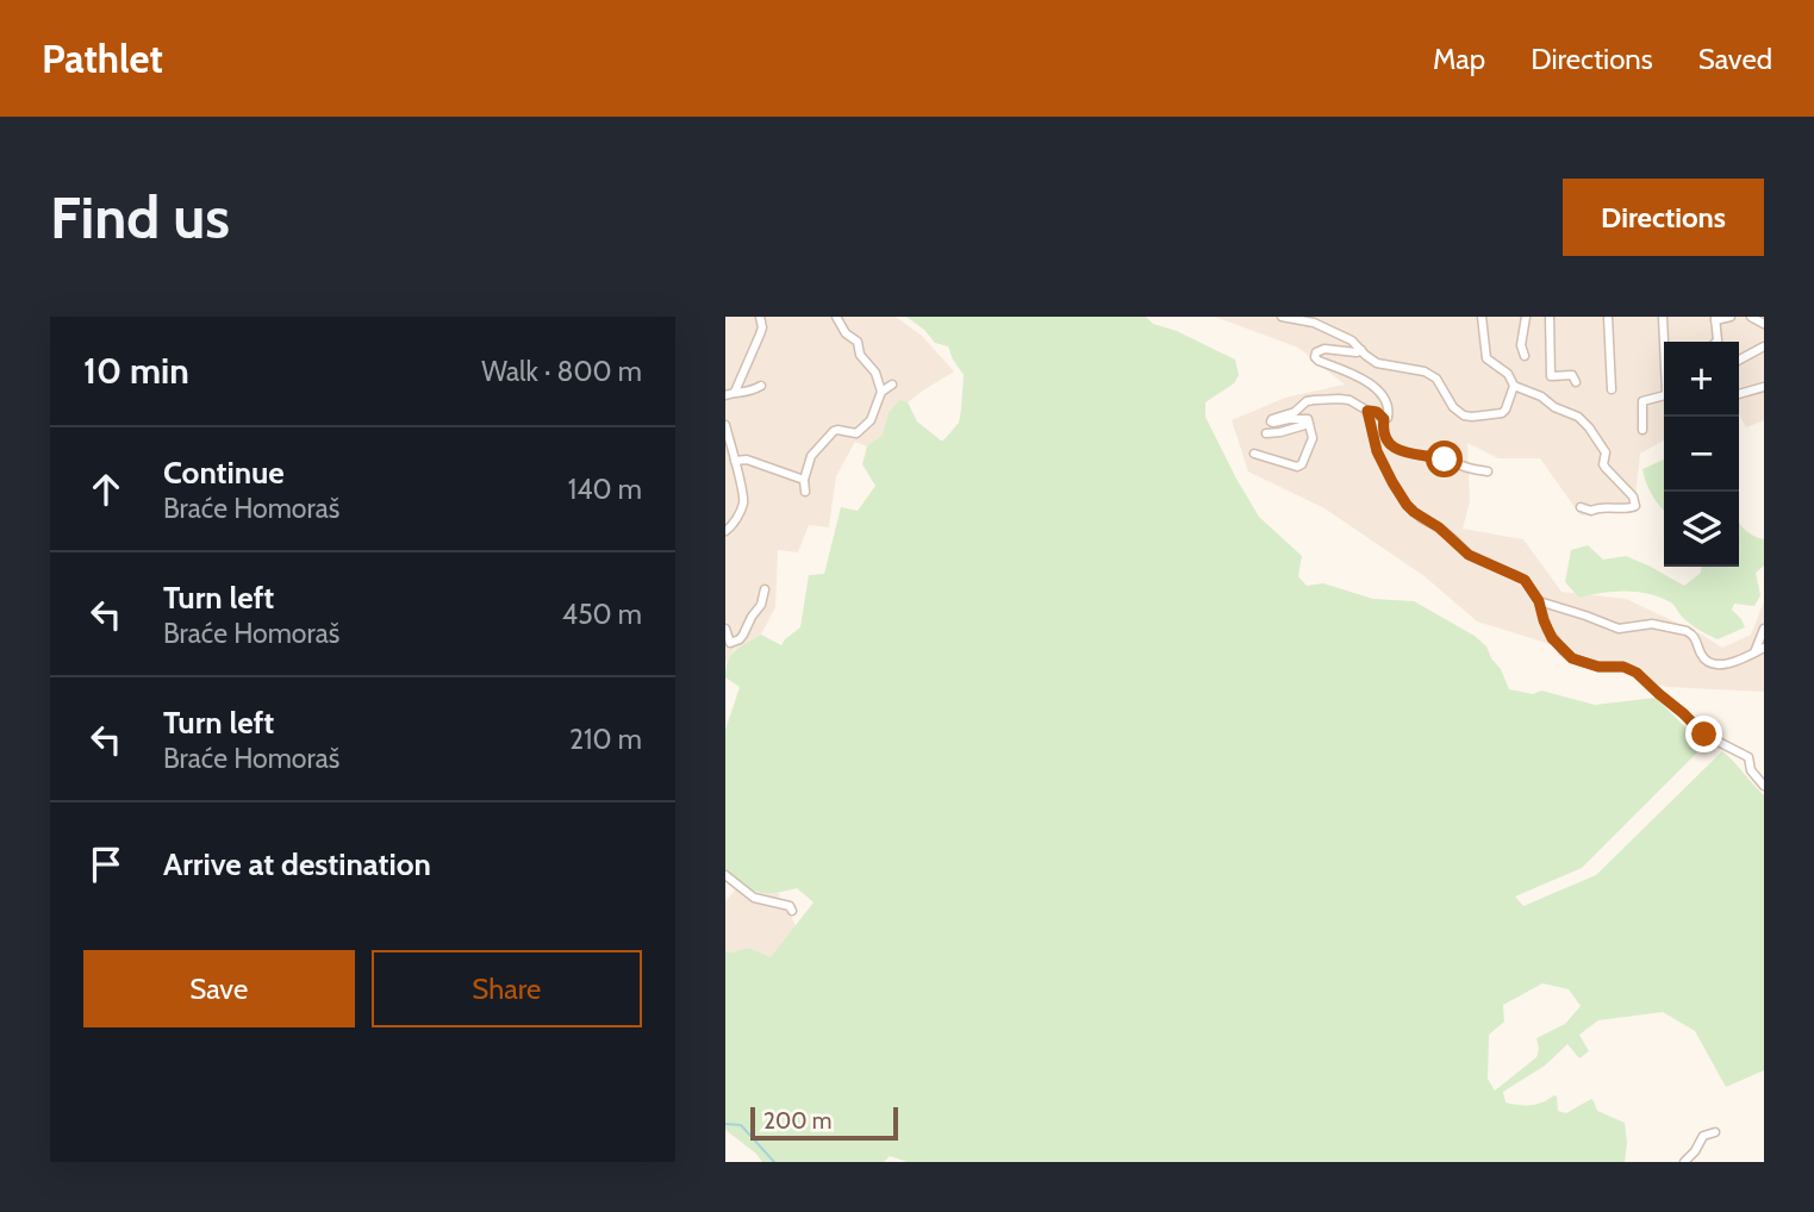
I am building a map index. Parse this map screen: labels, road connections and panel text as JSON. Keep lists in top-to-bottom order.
{
  "scale_bar": "200 m",
  "page": {
    "header": "Pathlet",
    "nav": ["Map", "Directions", "Saved"],
    "buttons": [
      "Directions",
      ["Save", "Share"]
    ],
    "title": "Find us",
    "heading": ["10 min", "Walk · 800 m"],
    "map_buttons": ["+", "−"],
    "list": [
      ["Continue", "Braće Homoraš", "140 m"],
      ["Turn left", "Braće Homoraš", "450 m"],
      ["Turn left", "Braće Homoraš", "210 m"],
      "Arrive at destination"
    ],
    "scale": "200 m"
  }
}
